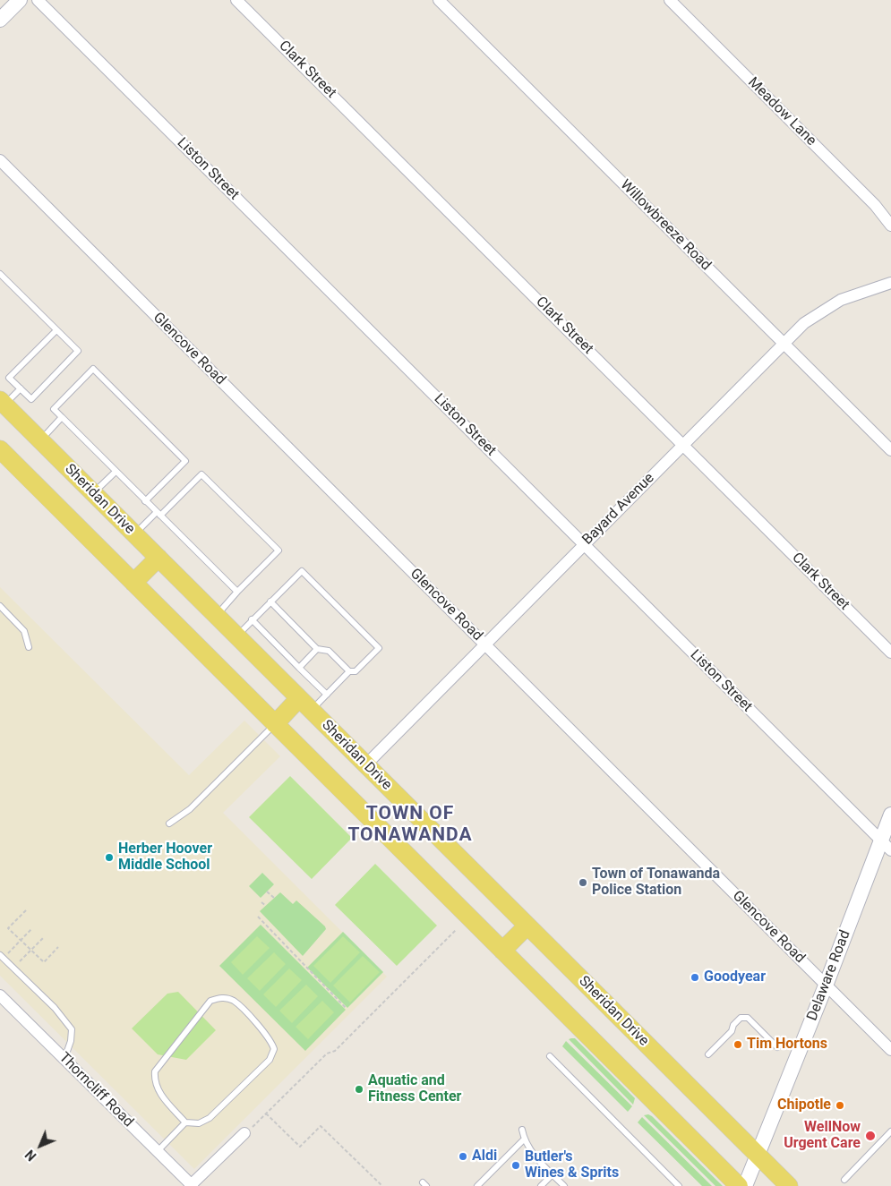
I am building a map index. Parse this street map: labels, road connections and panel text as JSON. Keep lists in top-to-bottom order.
{
  "streets": {
    "main road": ["Sheridan Drive"],
    "street": [
      "Clark Street",
      "Meadow Lane",
      "Liston Street",
      "Willowbreeze Road",
      "Glencove Road",
      "Bayard Avenue",
      "Delaware Road",
      "Thorncliff Road"
    ]
  },
  "crossings": [
    ["Clark Street", "Bayard Avenue"],
    ["Liston Street", "Bayard Avenue"],
    ["Liston Street", "Delaware Road"],
    ["Willowbreeze Road", "Bayard Avenue"],
    ["Glencove Road", "Bayard Avenue"],
    ["Glencove Road", "Delaware Road"],
    ["Sheridan Drive", "Bayard Avenue"],
    ["Sheridan Drive", "Delaware Road"]
  ],
  "districts": ["TOWN OF TONAWANDA"],
  "places": [
    "Herber Hoover Middle School",
    "Town of Tonawanda Police Station",
    "Goodyear",
    "Tim Hortons",
    "Aquatic and Fitness Center",
    "Chipotle",
    "WellNow Urgent Care",
    "Aldi",
    "Butler's Wines & Sprits"
  ],
  "north": "bottom left"
}
